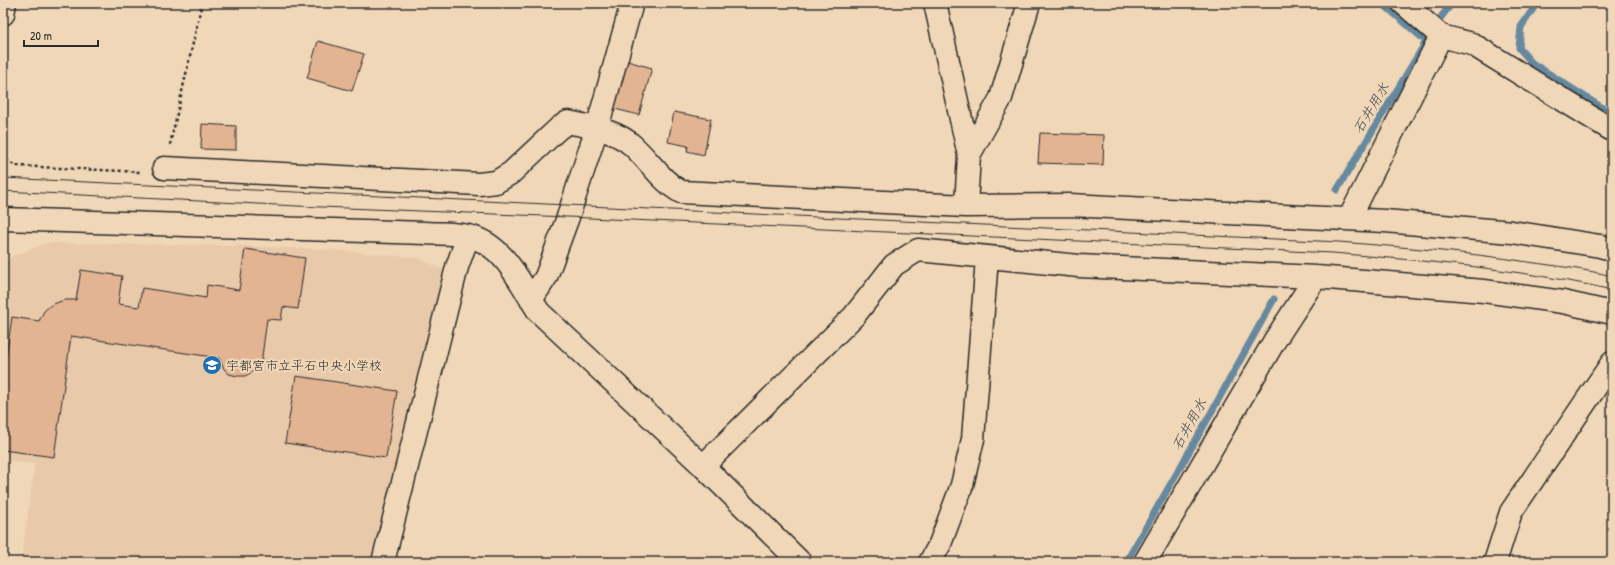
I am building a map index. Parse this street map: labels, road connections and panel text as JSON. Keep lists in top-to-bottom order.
{
  "water": ["石井用水"],
  "places": {
    "school or university": ["宇都宮市立平石中央小学校"]
  },
  "scale_bar": "20 m"
}
